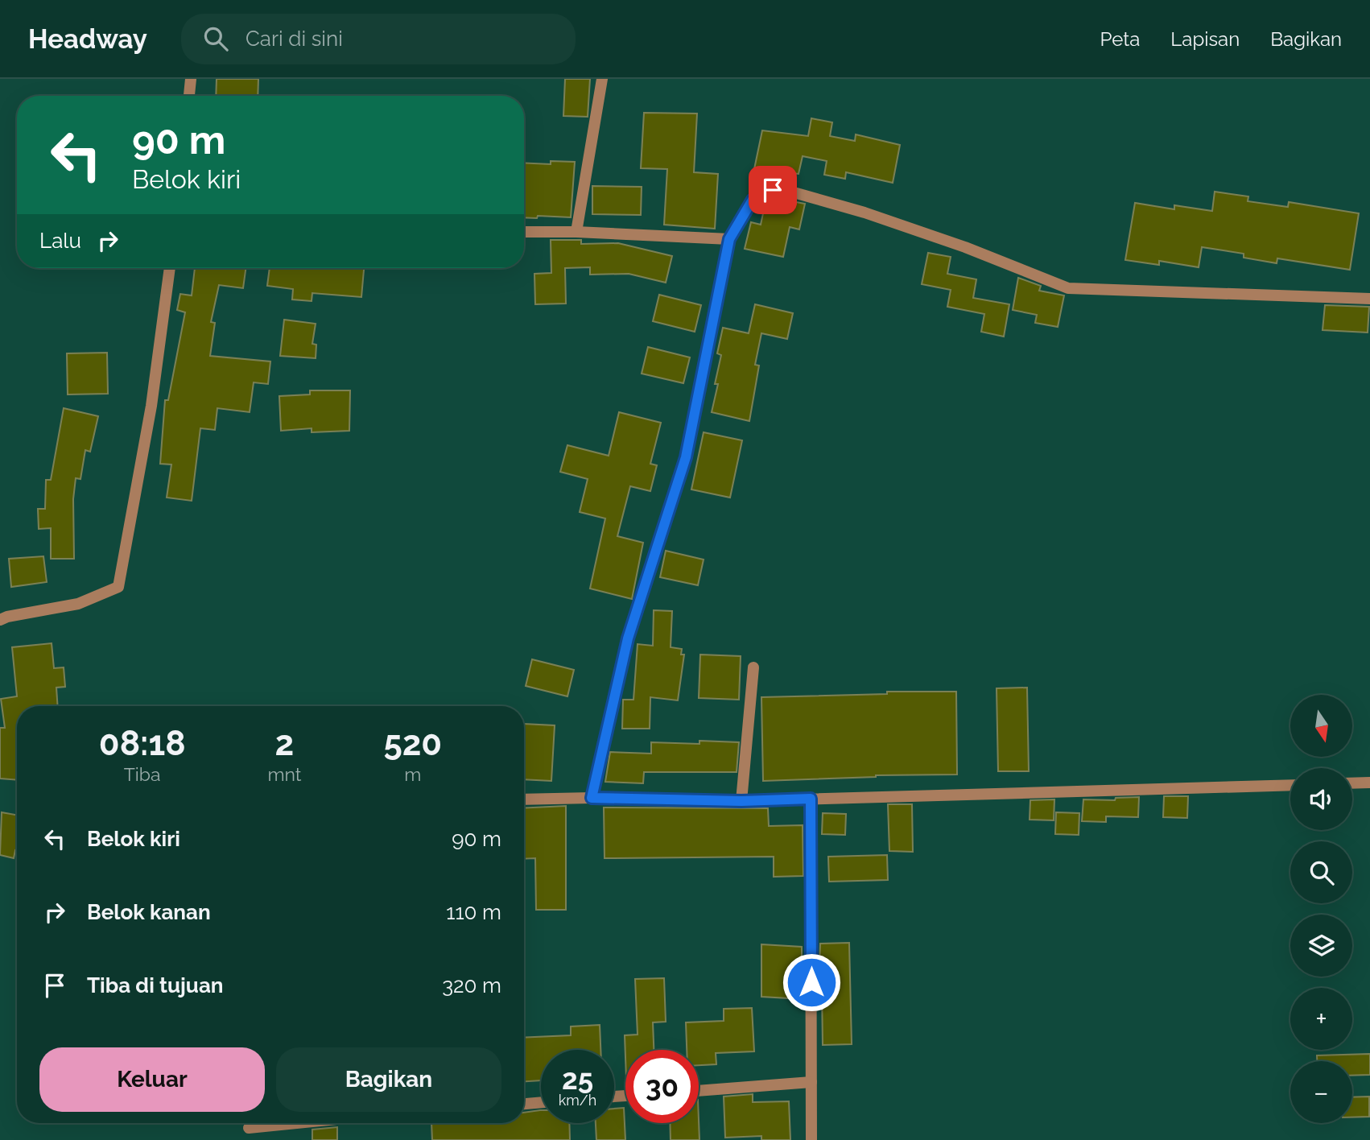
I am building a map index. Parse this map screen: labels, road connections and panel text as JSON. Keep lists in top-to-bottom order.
{
  "north": "bottom",
  "page": {
    "header": "Headway",
    "search": "Cari di sini",
    "nav": ["Peta", "Lapisan", "Bagikan"],
    "turn": ["90 m", "Belok kiri"],
    "then": "Lalu",
    "map_buttons": ["+", "−"],
    "eta": [
      "08:18",
      "Tiba",
      "2",
      "mnt",
      "520",
      "m"
    ],
    "list": [
      {
        "name": "Belok kiri",
        "value": "90 m"
      },
      {
        "name": "Belok kanan",
        "value": "110 m"
      },
      {
        "name": "Tiba di tujuan",
        "value": "320 m"
      }
    ],
    "buttons": ["Keluar", "Bagikan"],
    "speed": "25 km/h",
    "limit": "30"
  }
}
